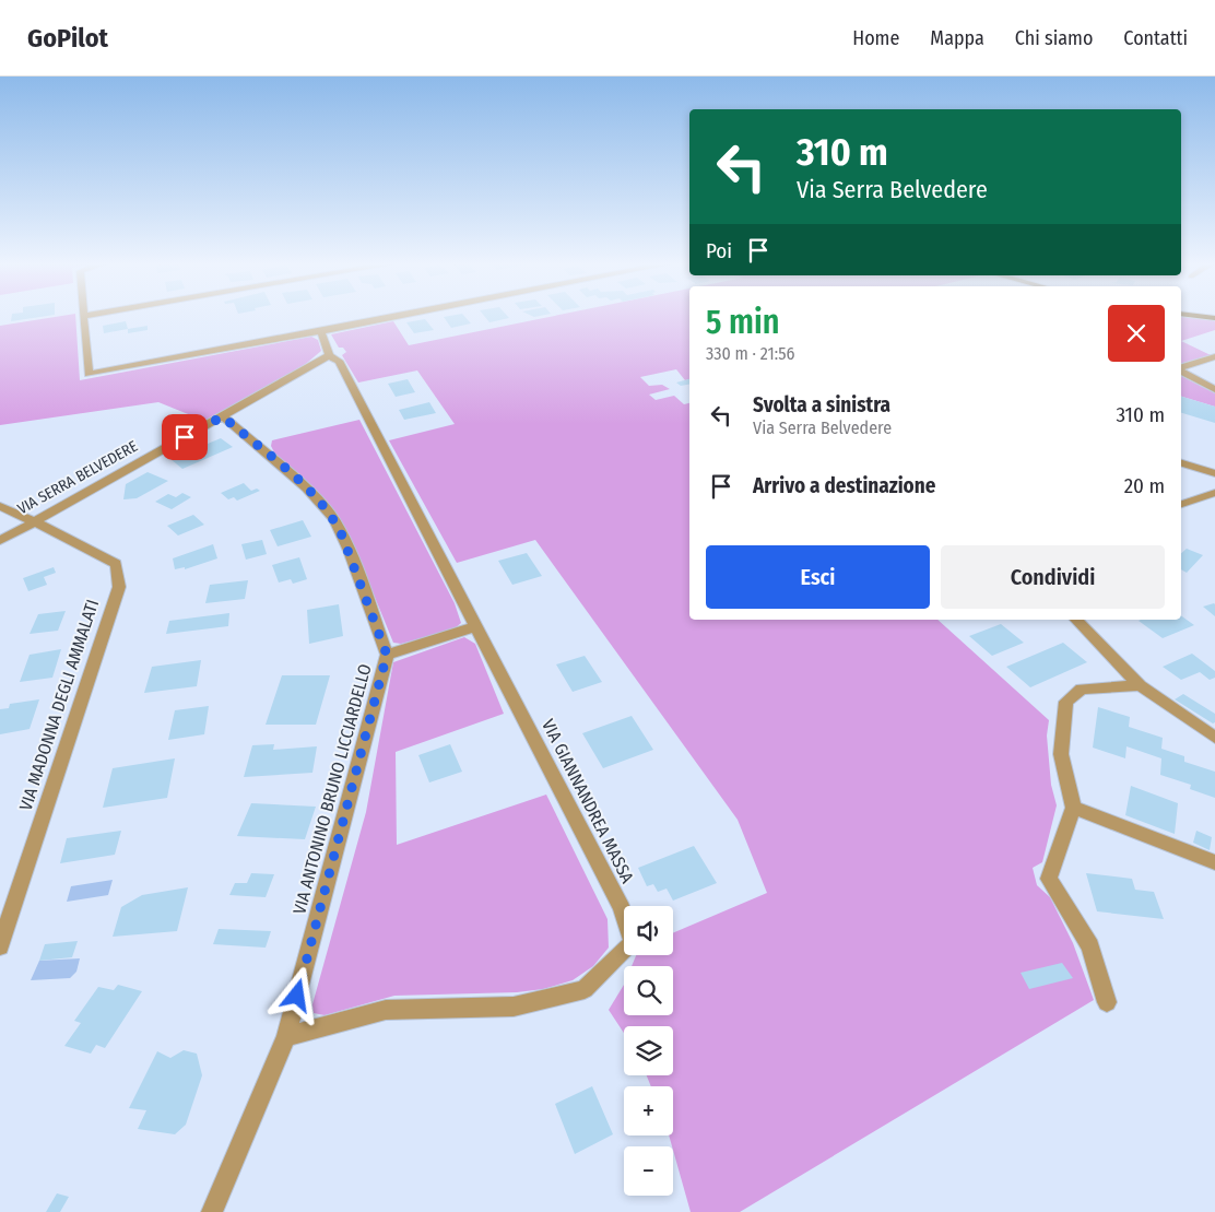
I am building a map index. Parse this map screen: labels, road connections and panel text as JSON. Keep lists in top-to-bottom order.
{
  "streets": {
    "street": [
      "VIA SERRA BELVEDERE",
      "VIA MADONNA DEGLI AMMALATI",
      "VIA ANTONINO BRUNO LICCIARDELLO",
      "VIA GIANNANDREA MASSA"
    ]
  },
  "crossings": [
    ["VIA SERRA BELVEDERE", "VIA MADONNA DEGLI AMMALATI"],
    ["VIA SERRA BELVEDERE", "VIA ANTONINO BRUNO LICCIARDELLO"],
    ["VIA SERRA BELVEDERE", "VIA GIANNANDREA MASSA"],
    ["VIA ANTONINO BRUNO LICCIARDELLO", "VIA GIANNANDREA MASSA"]
  ],
  "page": {
    "header": "GoPilot",
    "nav": [
      "Home",
      "Mappa",
      "Chi siamo",
      "Contatti"
    ],
    "turn": ["310 m", "Via Serra Belvedere"],
    "then": "Poi",
    "heading": ["5 min", "330 m · 21:56"],
    "list": [
      {
        "name": "Svolta a sinistra",
        "note": "Via Serra Belvedere",
        "value": "310 m"
      },
      {
        "name": "Arrivo a destinazione",
        "value": "20 m"
      }
    ],
    "buttons": ["Esci", "Condividi"],
    "map_buttons": ["+", "−"]
  }
}
